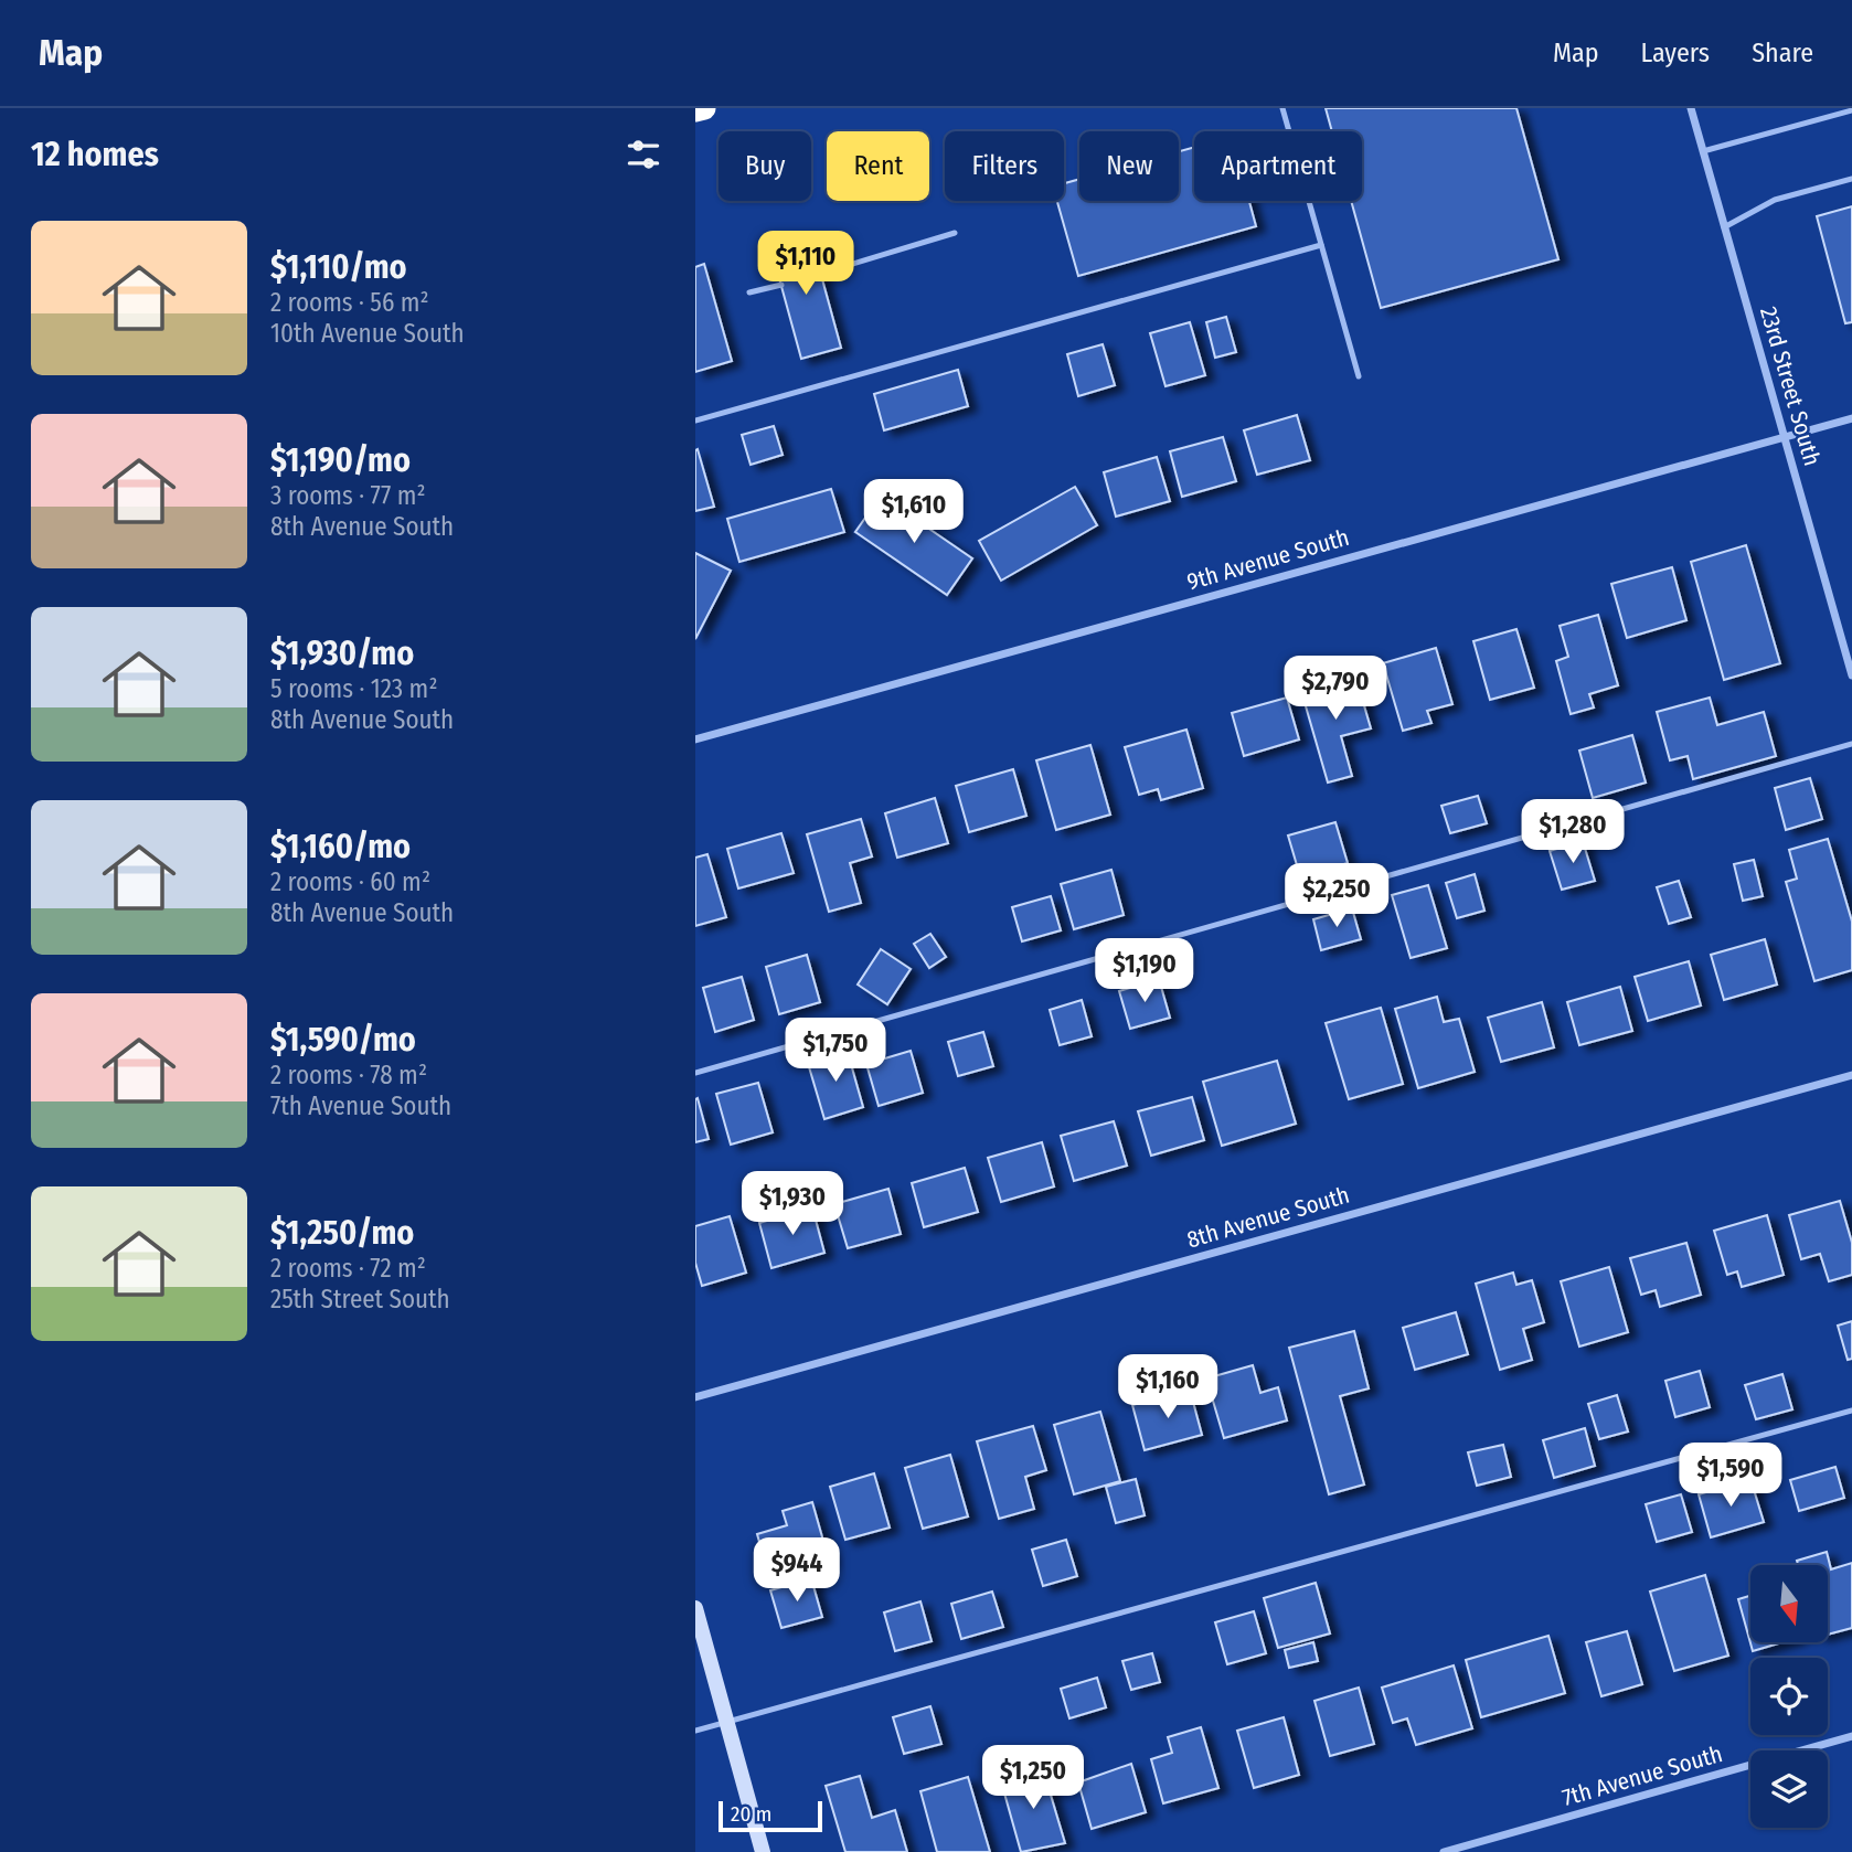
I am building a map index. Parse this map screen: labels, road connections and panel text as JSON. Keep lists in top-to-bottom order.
{
  "streets": {
    "street": [
      "23rd Street South",
      "9th Avenue South",
      "8th Avenue South",
      "7th Avenue South"
    ]
  },
  "crossings": [
    ["23rd Street South", "9th Avenue South"]
  ],
  "scale_bar": "20 m",
  "north": "bottom",
  "page": {
    "header": "Map",
    "nav": ["Map", "Layers", "Share"],
    "heading": "12 homes",
    "chip": [
      "Buy",
      "Rent",
      "Filters",
      "New",
      "Apartment"
    ],
    "list": [
      {
        "name": "$1,110/mo",
        "note": "2 rooms · 56 m² · 10th Avenue South"
      },
      {
        "name": "$1,190/mo",
        "note": "3 rooms · 77 m² · 8th Avenue South"
      },
      {
        "name": "$1,930/mo",
        "note": "5 rooms · 123 m² · 8th Avenue South"
      },
      {
        "name": "$1,160/mo",
        "note": "2 rooms · 60 m² · 8th Avenue South"
      },
      {
        "name": "$1,590/mo",
        "note": "2 rooms · 78 m² · 7th Avenue South"
      },
      {
        "name": "$1,250/mo",
        "note": "2 rooms · 72 m² · 25th Street South"
      }
    ],
    "price": [
      "$1,110",
      "$1,610",
      "$2,790",
      "$1,280",
      "$2,250",
      "$1,190",
      "$1,750",
      "$1,930",
      "$1,160",
      "$1,590",
      "$944",
      "$1,250"
    ],
    "scale": "20 m"
  }
}
